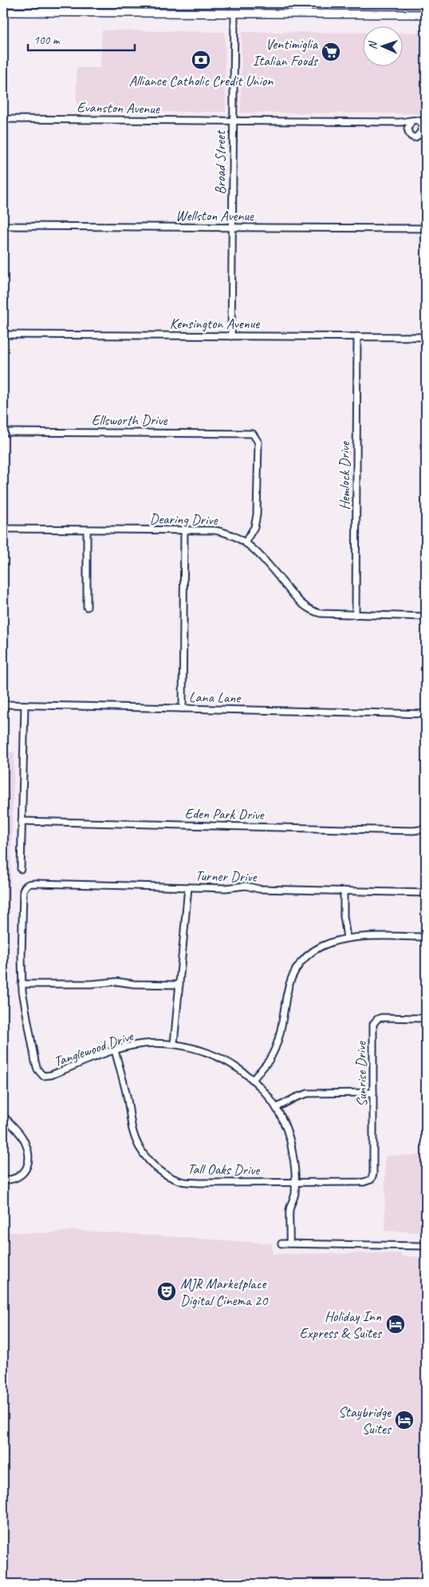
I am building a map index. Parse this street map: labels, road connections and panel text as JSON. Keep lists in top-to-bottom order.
{
  "streets": {
    "street": [
      "Evanston Avenue",
      "Broad Street",
      "Wellston Avenue",
      "Kensington Avenue",
      "Ellsworth Drive",
      "Hemlock Drive",
      "Dearing Drive",
      "Lana Lane",
      "Eden Park Drive",
      "Turner Drive",
      "Tanglewood Drive",
      "Sunrise Drive",
      "Tall Oaks Drive"
    ]
  },
  "crossings": [
    ["Evanston Avenue", "Broad Street"],
    ["Broad Street", "Wellston Avenue"],
    ["Broad Street", "Kensington Avenue"],
    ["Kensington Avenue", "Hemlock Drive"],
    ["Ellsworth Drive", "Dearing Drive"],
    ["Hemlock Drive", "Dearing Drive"],
    ["Turner Drive", "Tanglewood Drive"],
    ["Tanglewood Drive", "Tall Oaks Drive"],
    ["Sunrise Drive", "Tall Oaks Drive"]
  ],
  "places": {
    "supermarket": ["Ventimiglia Italian Foods"],
    "bank": ["Alliance Catholic Credit Union"],
    "theatre": ["MJR Marketplace Digital Cinema 20"],
    "hotel": ["Holiday Inn Express & Suites", "Staybridge Suites"]
  },
  "scale_bar": "100 m",
  "north": "left"
}
